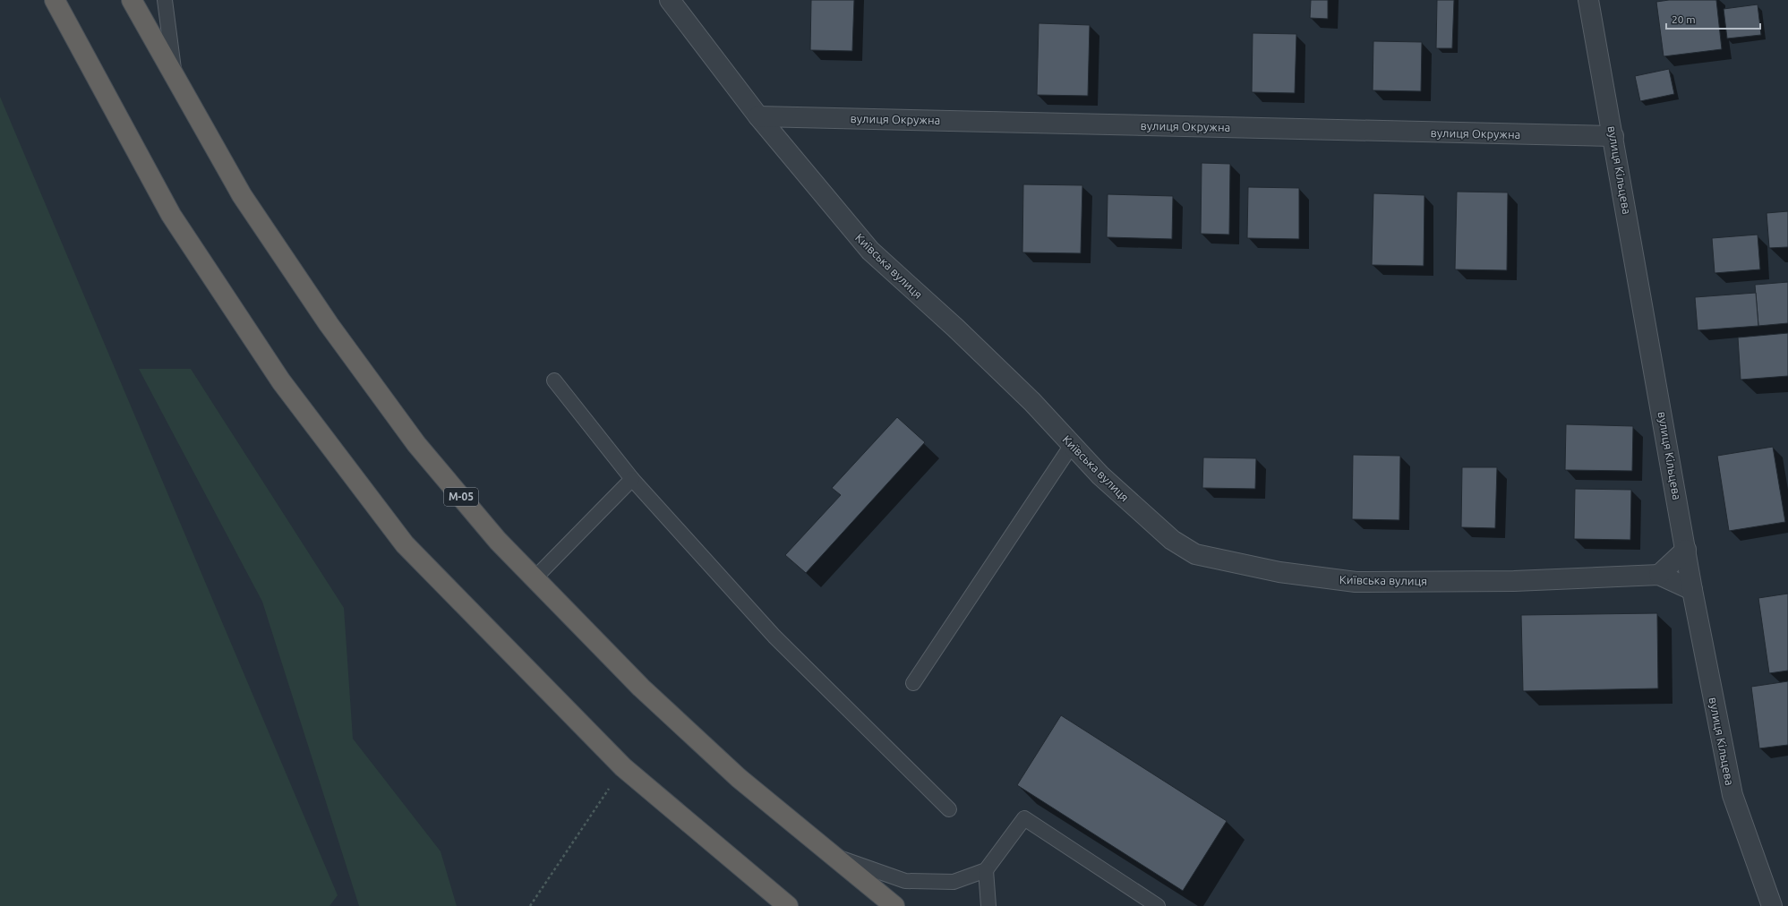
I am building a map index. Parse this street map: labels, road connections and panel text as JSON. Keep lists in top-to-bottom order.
{
  "streets": {
    "highway": ["М-05"],
    "street": ["вулиця Окружна", "вулиця Кільцева", "Київська вулиця"]
  },
  "crossings": [
    ["вулиця Окружна", "вулиця Кільцева"],
    ["вулиця Окружна", "Київська вулиця"],
    ["вулиця Кільцева", "Київська вулиця"]
  ],
  "scale_bar": "20 m"
}
